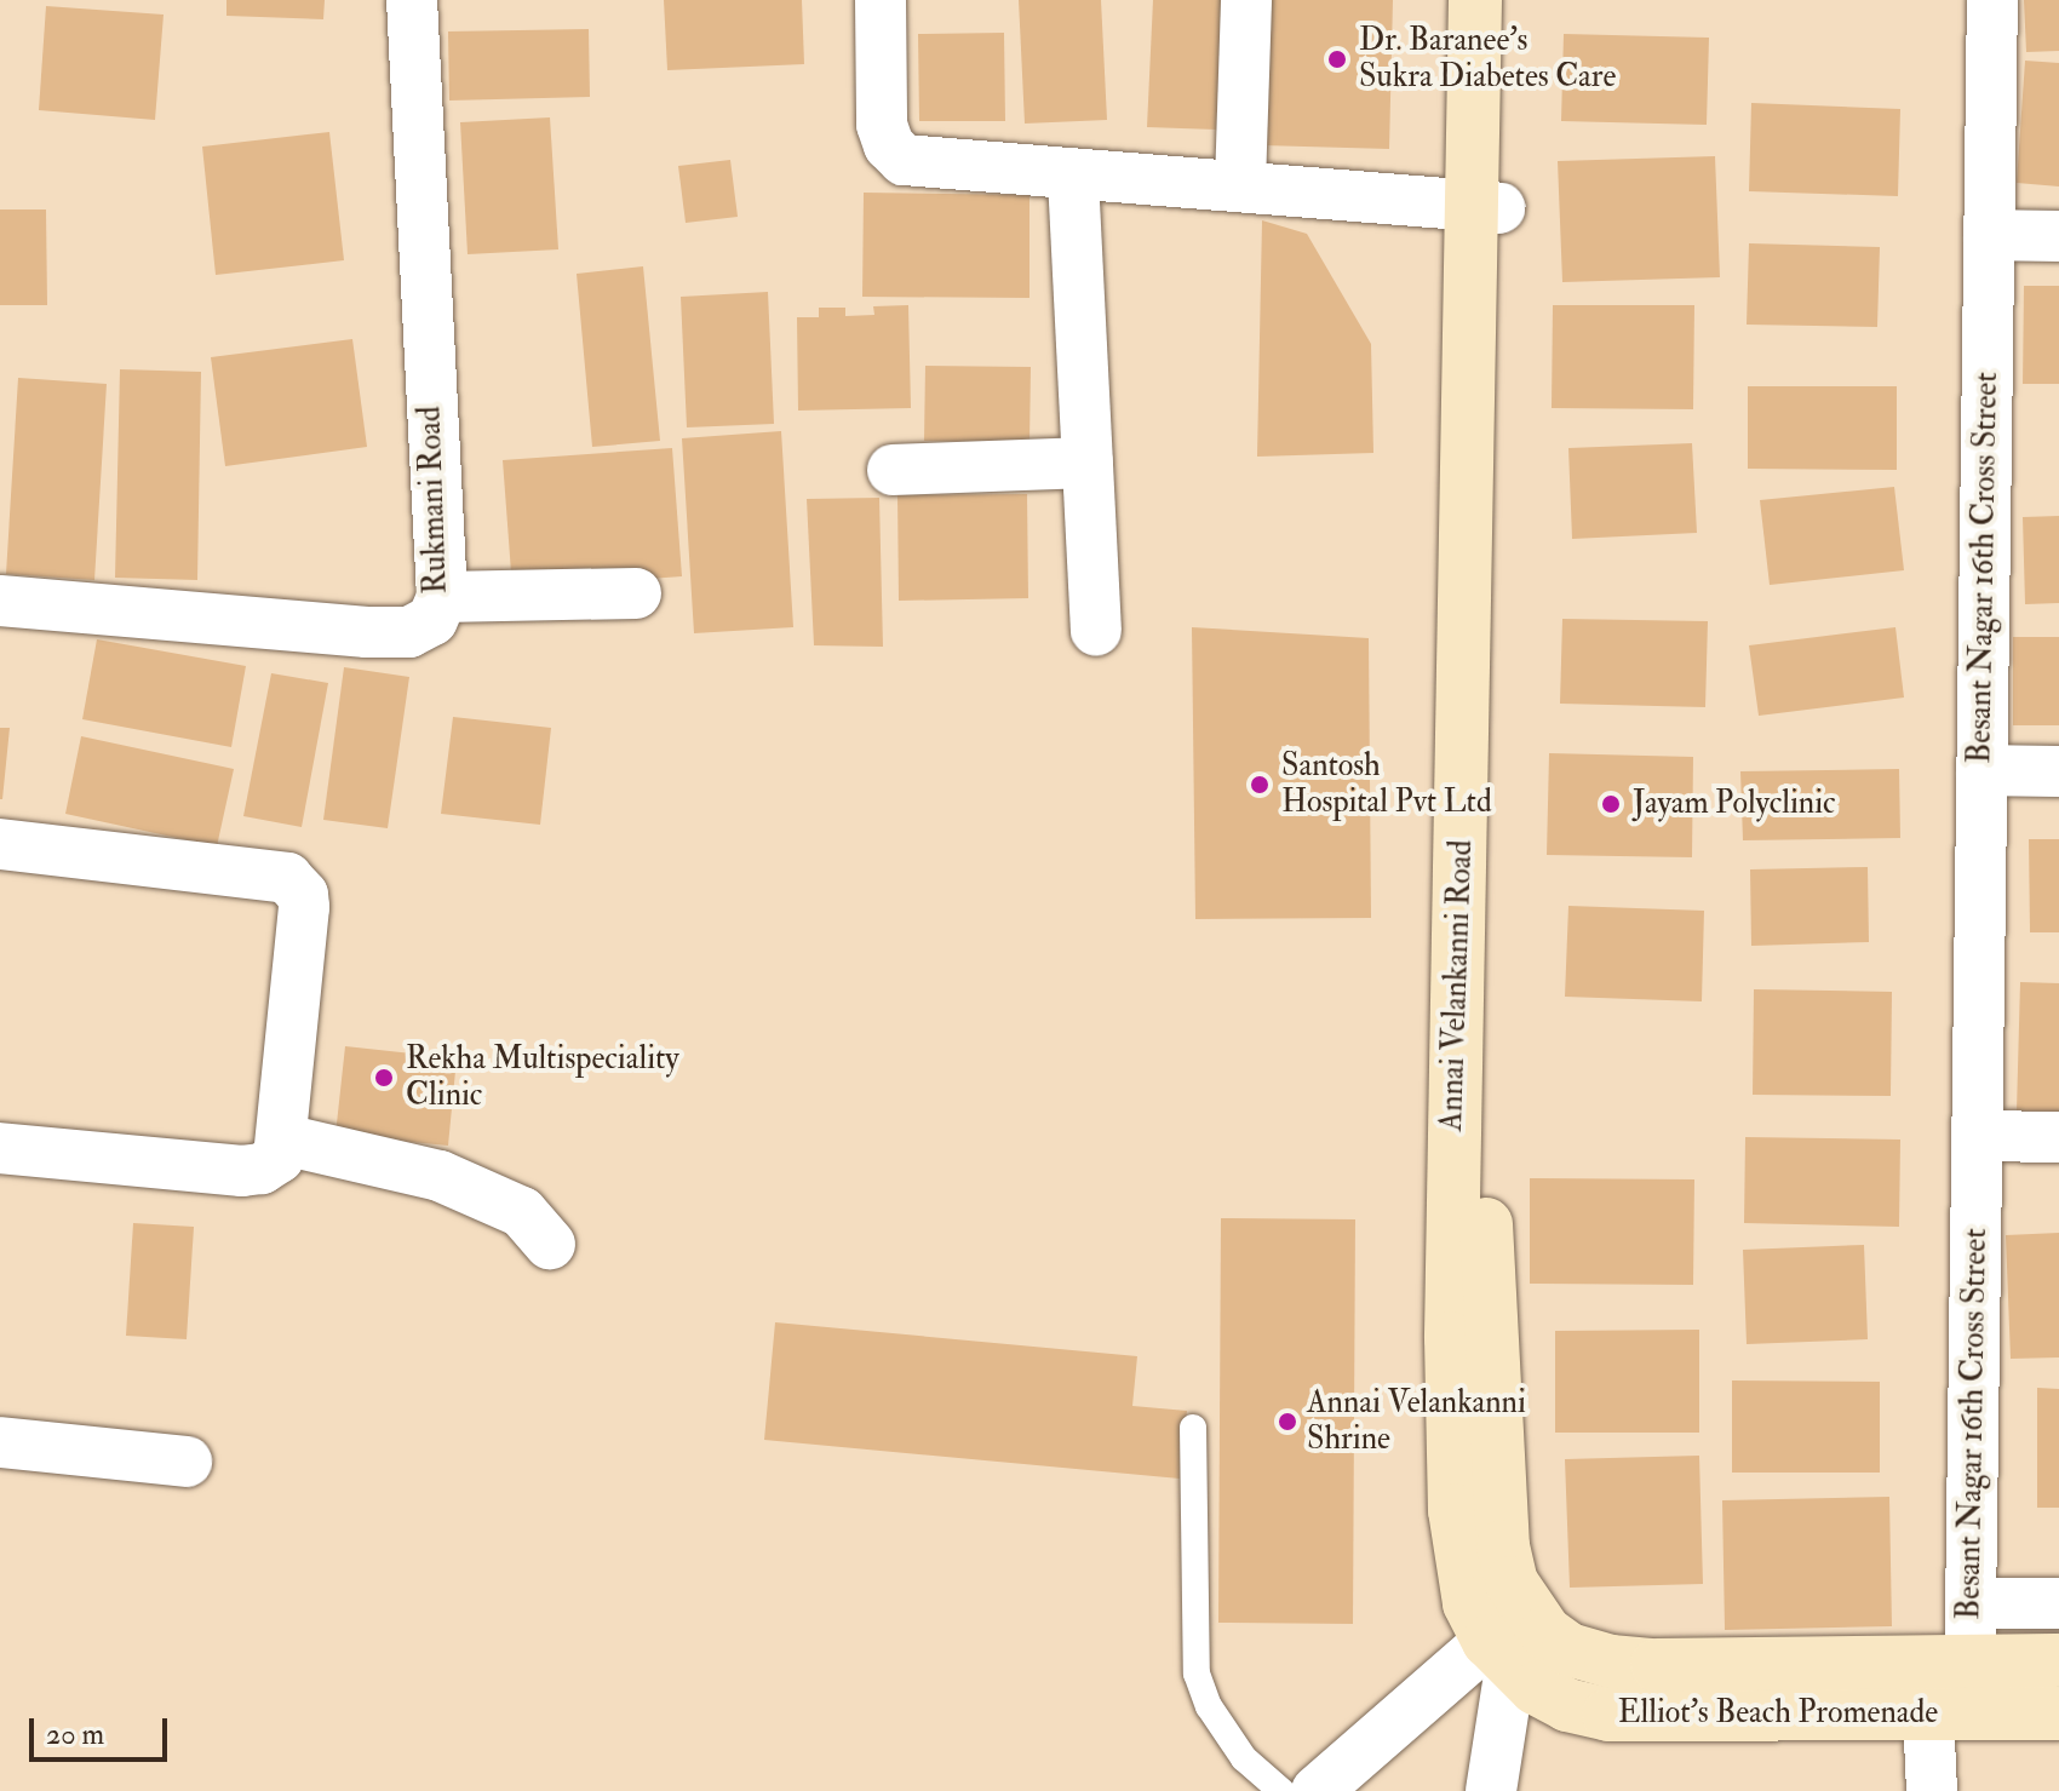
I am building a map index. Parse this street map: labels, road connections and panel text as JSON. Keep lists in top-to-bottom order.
{
  "streets": {
    "street": [
      "Rukmani Road",
      "Besant Nagar 16th Cross Street",
      "Annai Velankanni Road",
      "Elliot's Beach Promenade"
    ]
  },
  "crossings": [
    ["Besant Nagar 16th Cross Street", "Elliot's Beach Promenade"],
    ["Annai Velankanni Road", "Elliot's Beach Promenade"]
  ],
  "places": [
    "Dr. Baranee's Sukra Diabetes Care",
    "Santosh Hospital Pvt Ltd",
    "Jayam Polyclinic",
    "Rekha Multispeciality Clinic",
    "Annai Velankanni Shrine"
  ],
  "scale_bar": "20 m"
}
